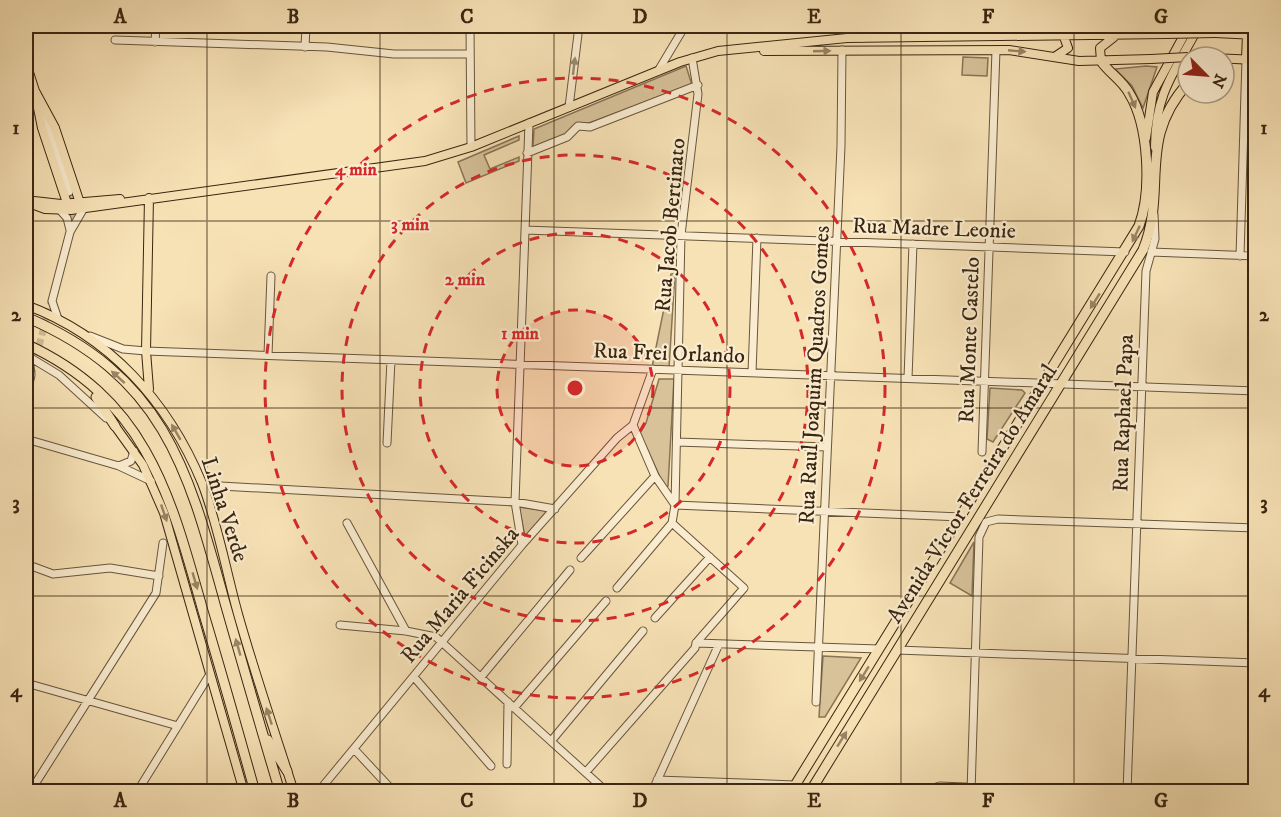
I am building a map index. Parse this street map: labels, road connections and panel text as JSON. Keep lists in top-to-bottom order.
{
  "streets": {
    "highway": ["Rua Raphael Papa", "Avenida Victor Ferreira do Amaral", "Linha Verde"],
    "street": [
      "Rua Jacob Bertinato",
      "Rua Madre Leonie",
      "Rua Monte Castelo",
      "Rua Frei Orlando",
      "Rua Raul Joaquim Quadros Gomes",
      "Rua Maria Ficinska"
    ]
  },
  "crossings": [
    ["Rua Jacob Bertinato", "Rua Madre Leonie"],
    ["Rua Jacob Bertinato", "Rua Frei Orlando"],
    ["Rua Madre Leonie", "Rua Monte Castelo"],
    ["Rua Madre Leonie", "Rua Raul Joaquim Quadros Gomes"],
    ["Rua Madre Leonie", "Avenida Victor Ferreira do Amaral"],
    ["Rua Monte Castelo", "Rua Frei Orlando"],
    ["Rua Frei Orlando", "Rua Raul Joaquim Quadros Gomes"],
    ["Rua Frei Orlando", "Rua Raphael Papa"],
    ["Rua Frei Orlando", "Avenida Victor Ferreira do Amaral"],
    ["Rua Frei Orlando", "Linha Verde"],
    ["Rua Raphael Papa", "Avenida Victor Ferreira do Amaral"]
  ],
  "north": "bottom right",
  "grid": {
    "columns": [
      "A",
      "B",
      "C",
      "D",
      "E",
      "F",
      "G"
    ],
    "rows": [
      "1",
      "2",
      "3",
      "4"
    ]
  },
  "rings": [
    "4 min",
    "3 min",
    "2 min",
    "1 min"
  ]
}
